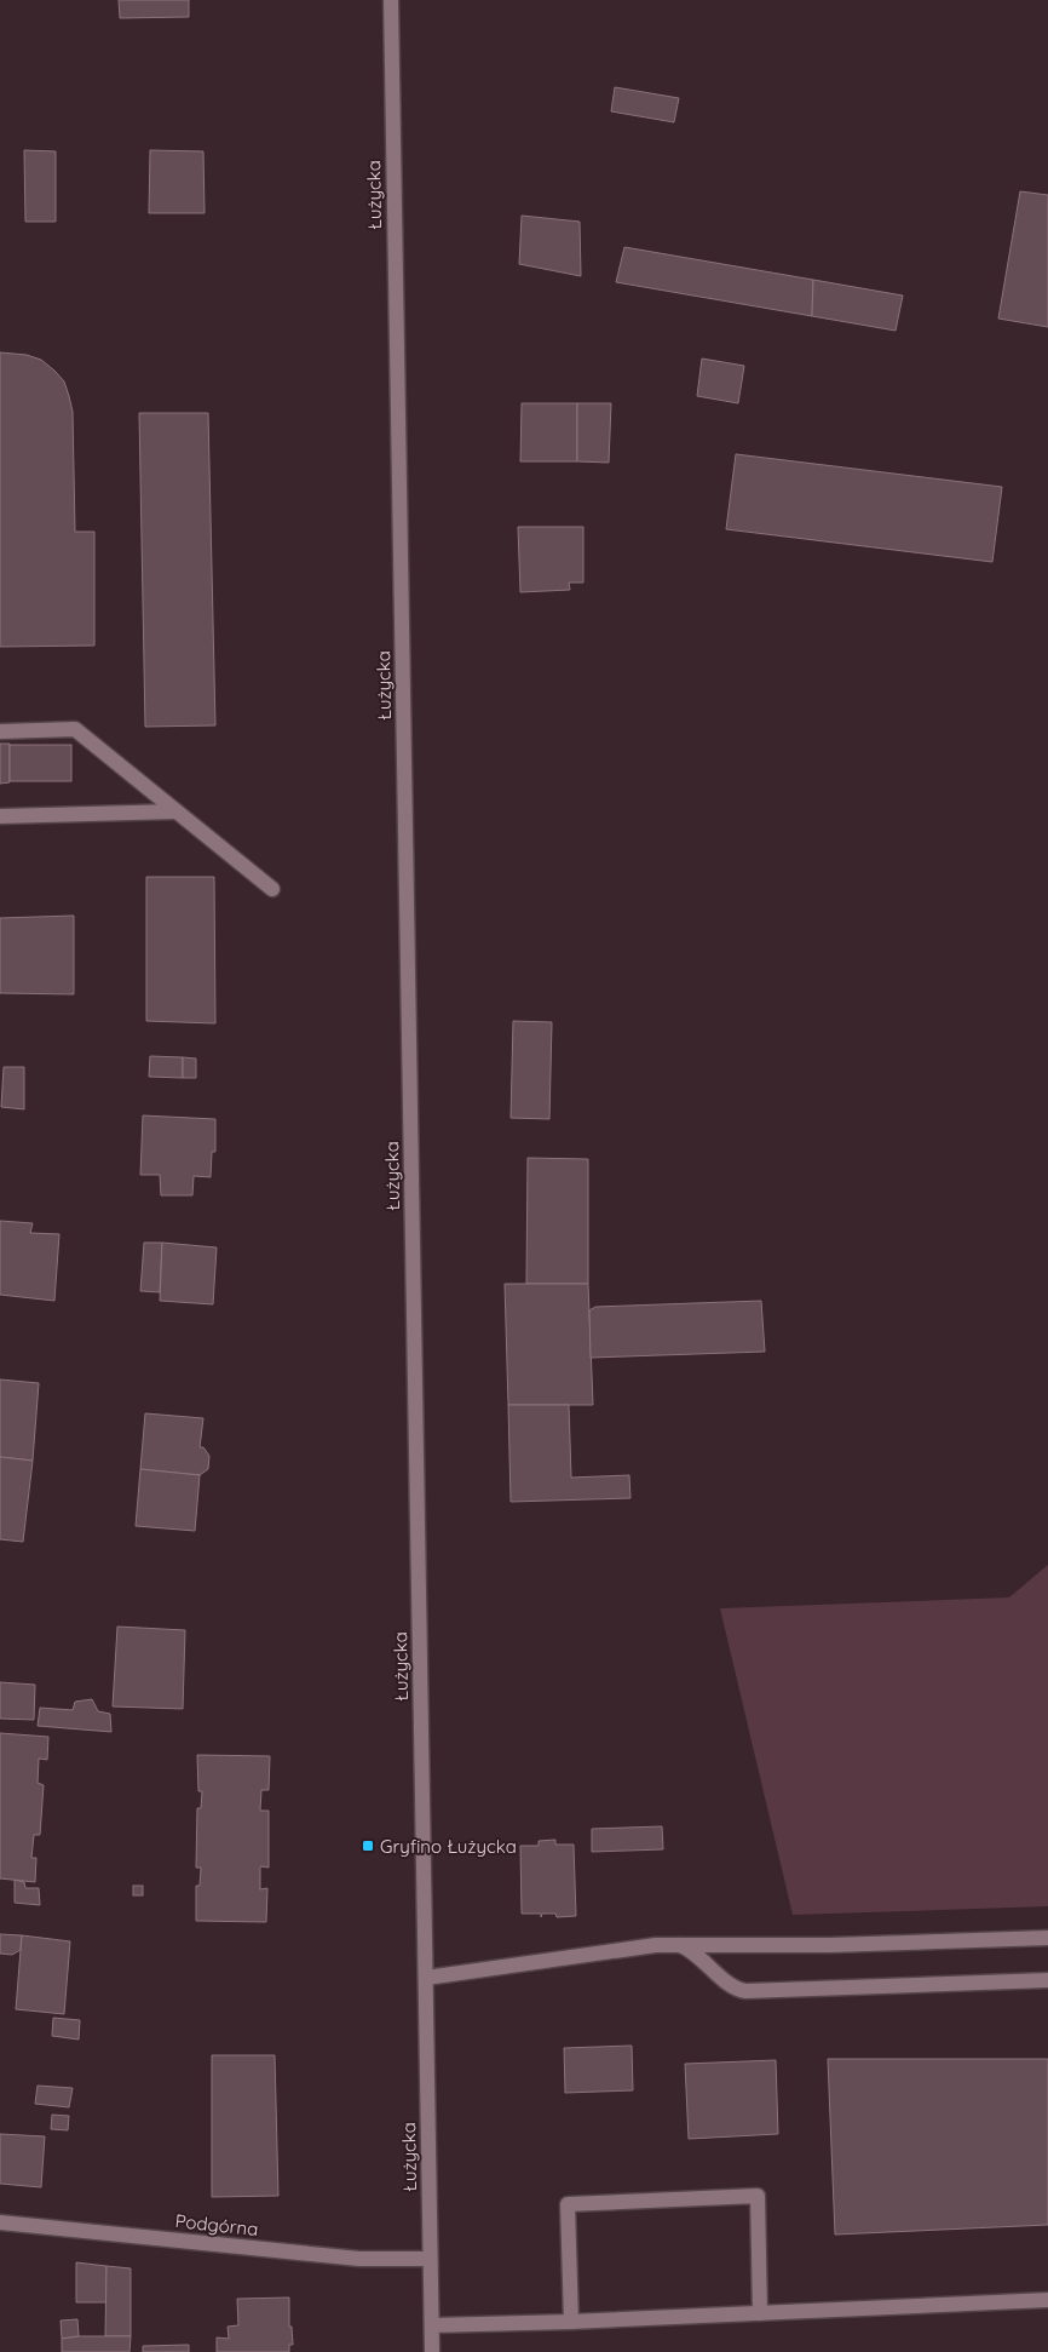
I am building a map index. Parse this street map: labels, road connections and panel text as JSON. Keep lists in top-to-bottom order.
{
  "streets": {
    "street": ["Łużycka", "Podgórna"]
  },
  "crossings": [
    ["Łużycka", "Podgórna"]
  ],
  "places": {
    "transit": ["Gryfino Łużycka"]
  }
}
